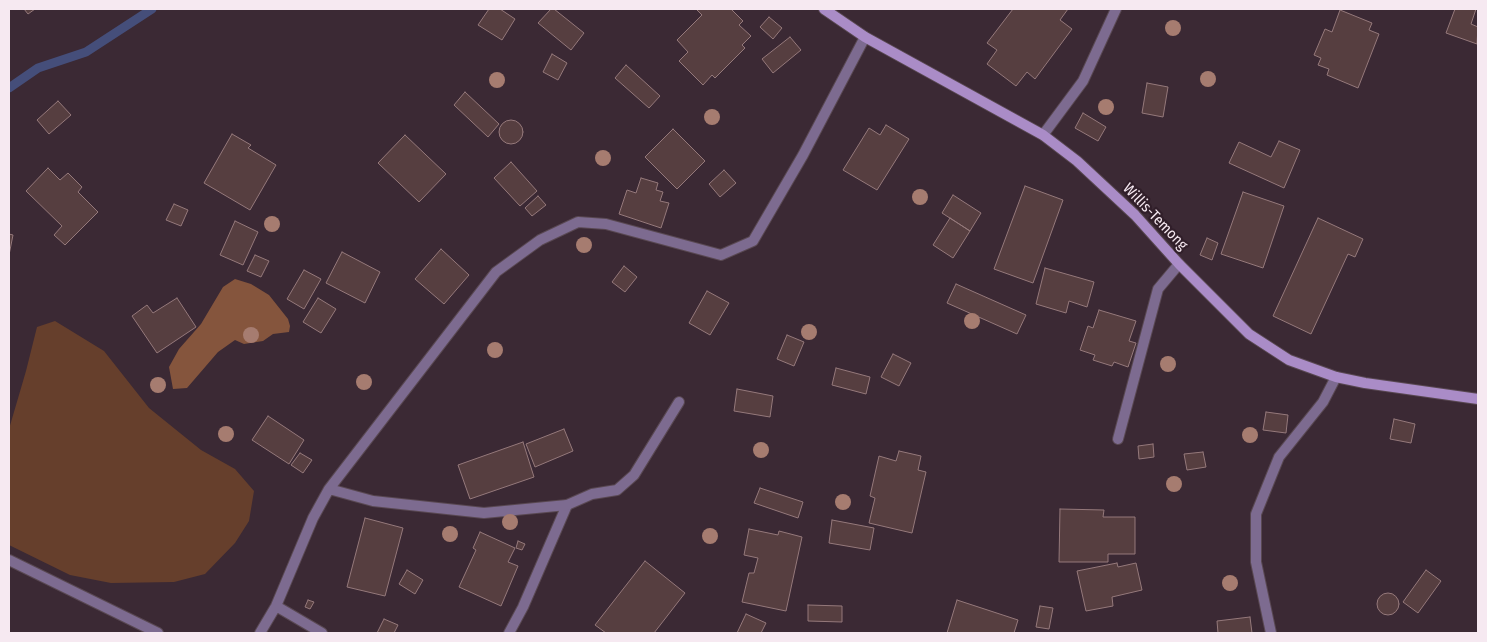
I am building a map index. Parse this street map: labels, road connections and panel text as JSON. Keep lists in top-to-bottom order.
{
  "streets": {
    "main road": ["Willis-Temong"]
  }
}
